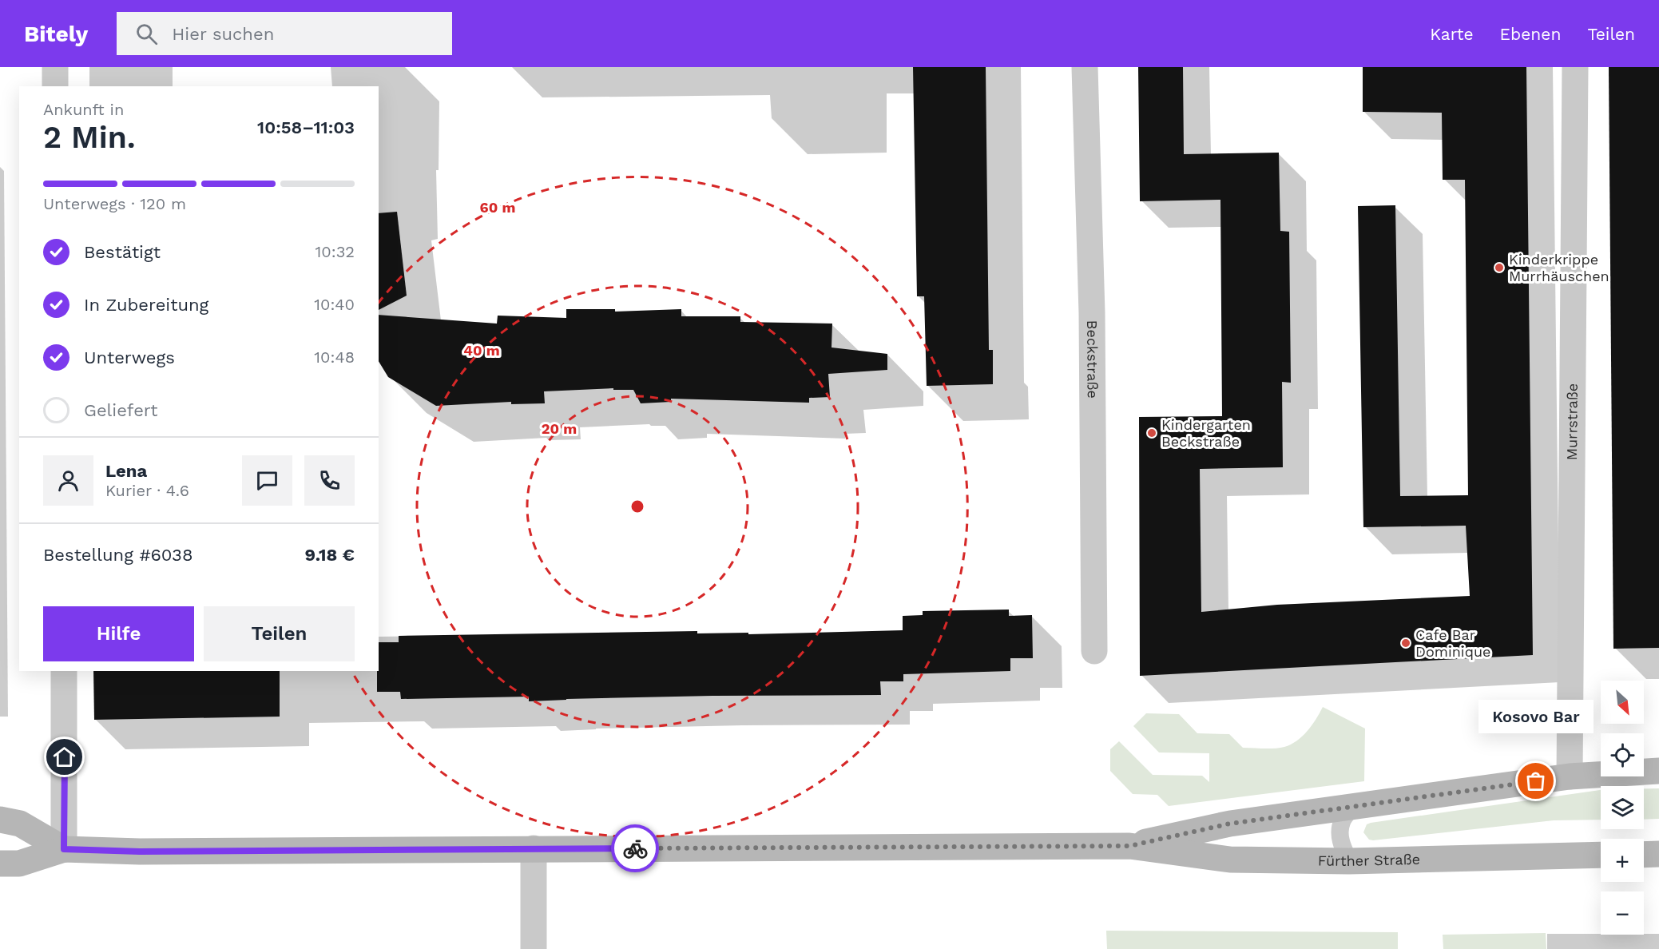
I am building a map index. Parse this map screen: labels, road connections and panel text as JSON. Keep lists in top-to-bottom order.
{
  "streets": {
    "main road": ["Fürther Straße"],
    "street": ["Beckstraße", "Murrstraße"]
  },
  "crossings": [
    ["Murrstraße", "Fürther Straße"]
  ],
  "places": [
    "Kinderkrippe Murrhäuschen",
    "Kindergarten Beckstraße",
    "Cafe Bar Dominique",
    "Kosovo Bar"
  ],
  "north": "bottom right",
  "page": {
    "header": "Bitely",
    "search": "Hier suchen",
    "nav": ["Karte", "Ebenen", "Teilen"],
    "heading": ["2 Min.", "Ankunft in", "10:58–11:03"],
    "panel": [
      "Lena",
      "Kurier · 4.6",
      "Bestellung #6038",
      "9.18 €"
    ],
    "bar": "Unterwegs · 120 m",
    "list": [
      ["Bestätigt", "10:32"],
      ["In Zubereitung", "10:40"],
      ["Unterwegs", "10:48"],
      "Geliefert"
    ],
    "buttons": ["Hilfe", "Teilen"],
    "map_buttons": ["+", "−"],
    "bubble": "Kosovo Bar"
  },
  "rings": ["60 m", "40 m", "20 m"]
}
